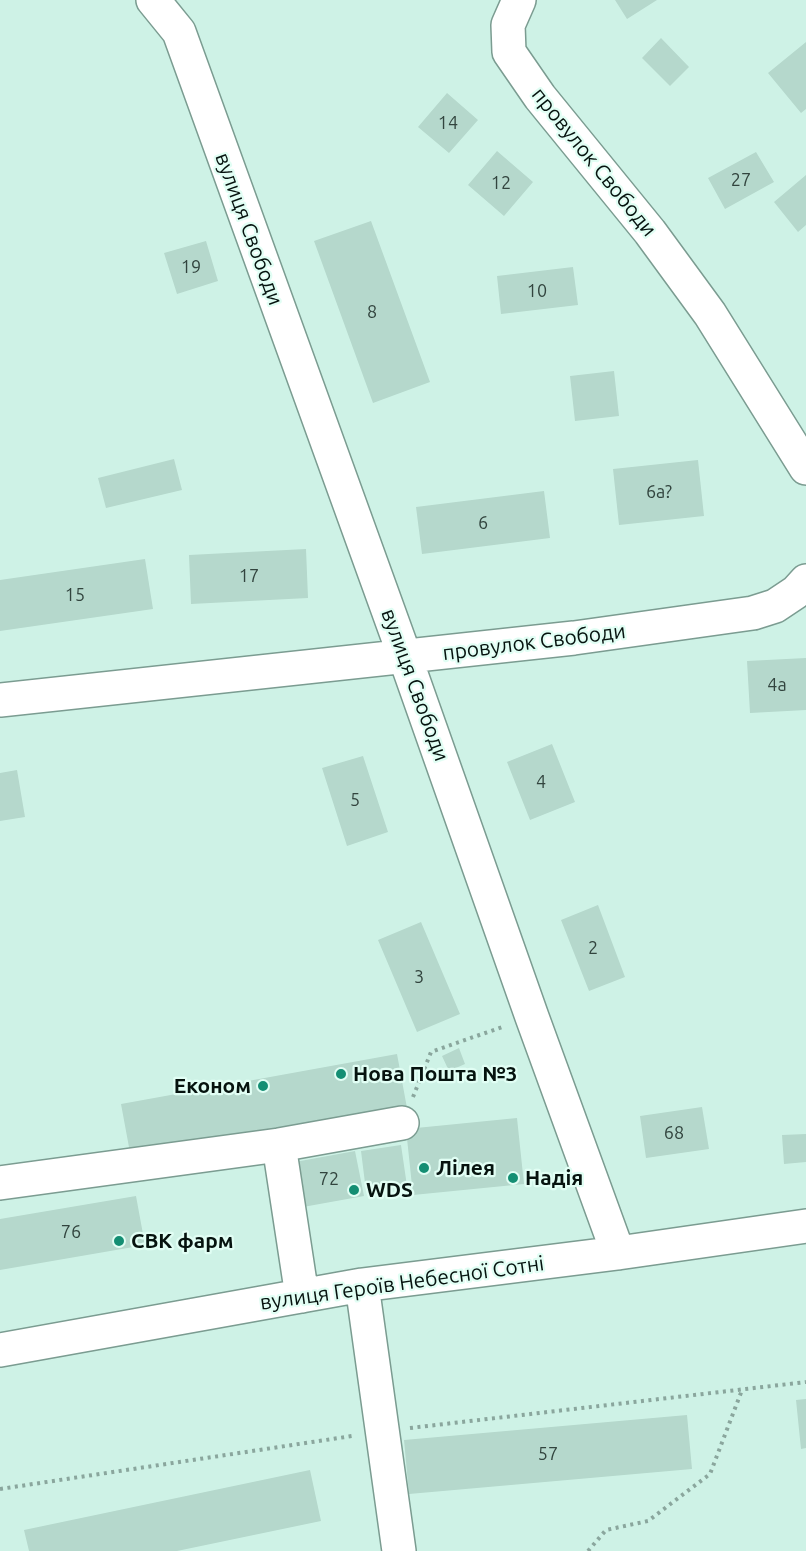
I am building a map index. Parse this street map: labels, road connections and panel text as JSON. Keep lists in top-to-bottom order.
{
  "streets": {
    "street": ["провулок Свободи", "вулиця Свободи", "вулиця Героїв Небесної Сотні"]
  },
  "crossings": [
    ["провулок Свободи", "вулиця Свободи"],
    ["вулиця Свободи", "вулиця Героїв Небесної Сотні"]
  ],
  "places": [
    "Нова Пошта №3",
    "Економ",
    "Лілея",
    "Надія",
    "WDS",
    "СВК фарм"
  ],
  "house_numbers": [
    "14",
    "27",
    "12",
    "19",
    "10",
    "8",
    "6a?",
    "6",
    "17",
    "15",
    "4а",
    "4",
    "5",
    "2",
    "3",
    "68",
    "72",
    "76",
    "57"
  ]
}
